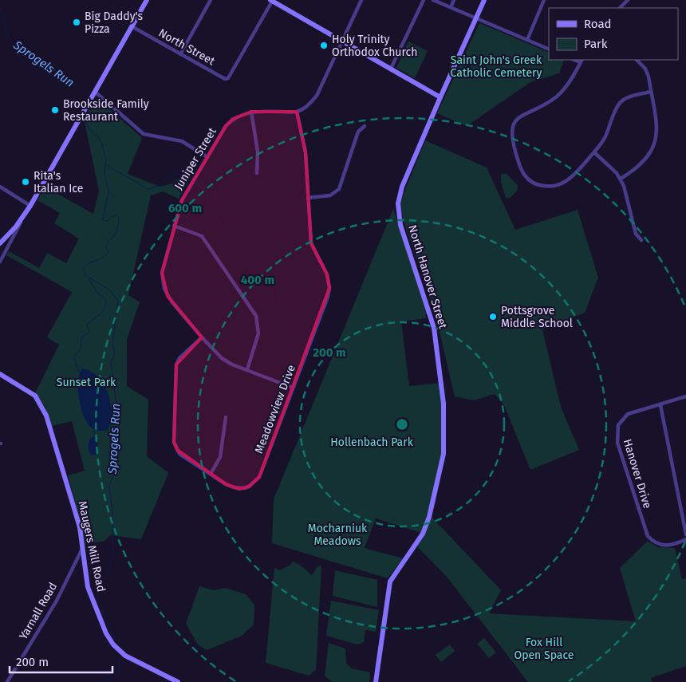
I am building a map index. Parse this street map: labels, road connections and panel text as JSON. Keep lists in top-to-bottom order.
{
  "streets": {
    "street": [
      "North Street",
      "Juniper Street",
      "North Hanover Street",
      "Meadowview Drive",
      "Hanover Drive",
      "Maugers Mill Road",
      "Yarnall Road"
    ]
  },
  "crossings": [
    ["Juniper Street", "Meadowview Drive"],
    ["Maugers Mill Road", "Yarnall Road"]
  ],
  "water": ["Sprogels Run"],
  "parks": [
    "Saint John's Greek Catholic Cemetery",
    "Sunset Park",
    "Hollenbach Park",
    "Mocharniuk Meadows",
    "Fox Hill Open Space"
  ],
  "places": [
    "Big Daddy's Pizza",
    "Holy Trinity Orthodox Church",
    "Brookside Family Restaurant",
    "Rita's Italian Ice",
    "Pottsgrove Middle School"
  ],
  "legend": ["Road", "Park"],
  "scale_bar": "200 m",
  "rings": ["600 m", "400 m", "200 m"]
}
